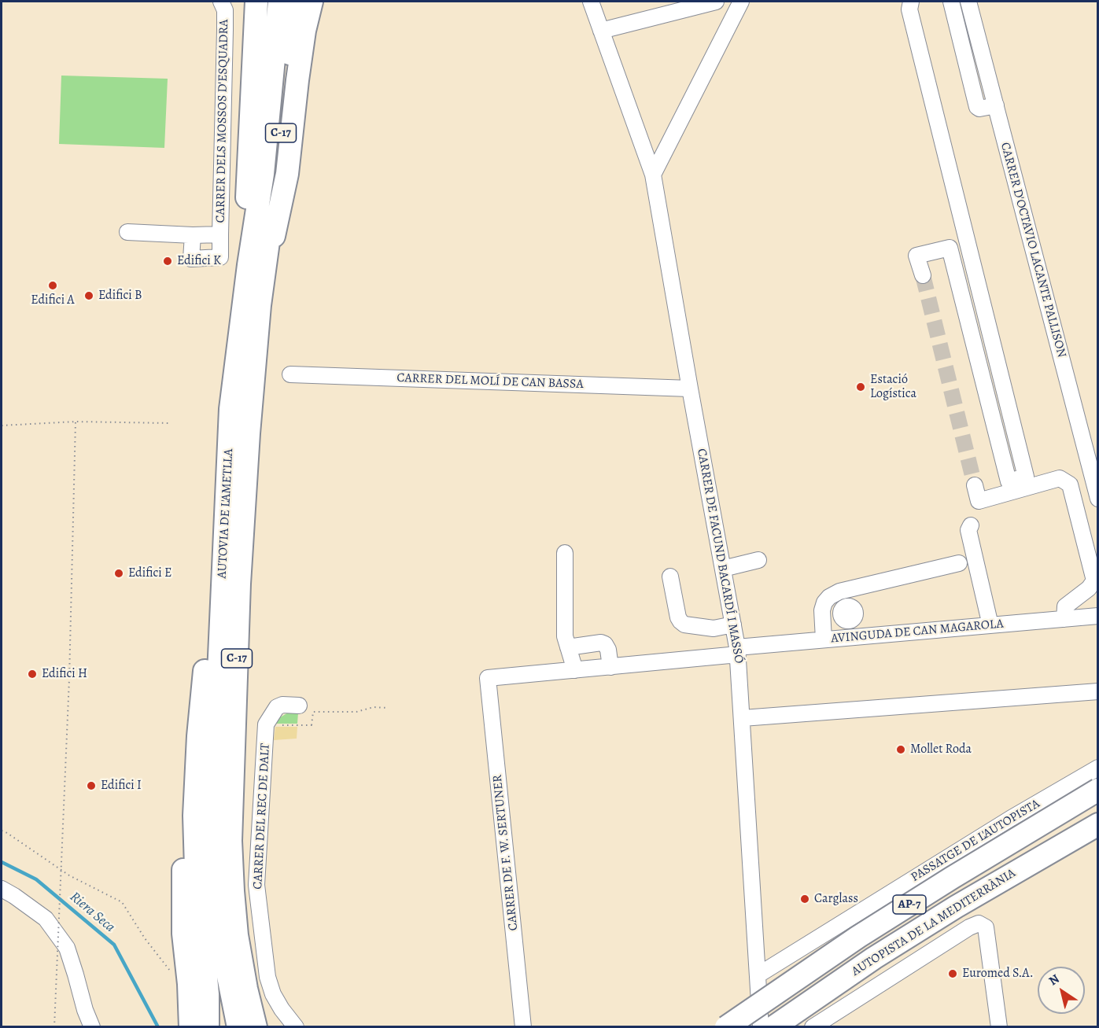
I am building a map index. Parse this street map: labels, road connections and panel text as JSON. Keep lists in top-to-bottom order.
{
  "streets": {
    "highway": [
      "C-17",
      "AUTOVIA DE L'AMETLLA",
      "AP-7",
      "AUTOPISTA DE LA MEDITERRÀNIA"
    ],
    "street": [
      "CARRER DELS MOSSOS D'ESQUADRA",
      "CARRER D'OCTAVIO LACANTE PALLISON",
      "CARRER DEL MOLÍ DE CAN BASSA",
      "CARRER DE FACUND BACARDÍ I MASSÓ",
      "AVINGUDA DE CAN MAGAROLA",
      "CARRER DEL REC DE DALT",
      "PASSATGE DE L'AUTOPISTA",
      "CARRER DE F. W. SERTUNER"
    ]
  },
  "crossings": [
    ["CARRER DEL MOLÍ DE CAN BASSA", "CARRER DE FACUND BACARDÍ I MASSÓ"],
    ["CARRER DE FACUND BACARDÍ I MASSÓ", "AVINGUDA DE CAN MAGAROLA"],
    ["CARRER DE FACUND BACARDÍ I MASSÓ", "PASSATGE DE L'AUTOPISTA"],
    ["AVINGUDA DE CAN MAGAROLA", "CARRER DE F. W. SERTUNER"]
  ],
  "water": ["Riera Seca"],
  "places": [
    "Edifici K",
    "Edifici A",
    "Edifici B",
    "Estació Logística",
    "Edifici E",
    "Edifici H",
    "Mollet Roda",
    "Edifici I",
    "Carglass",
    "Euromed S.A."
  ],
  "north": "top left"
}
